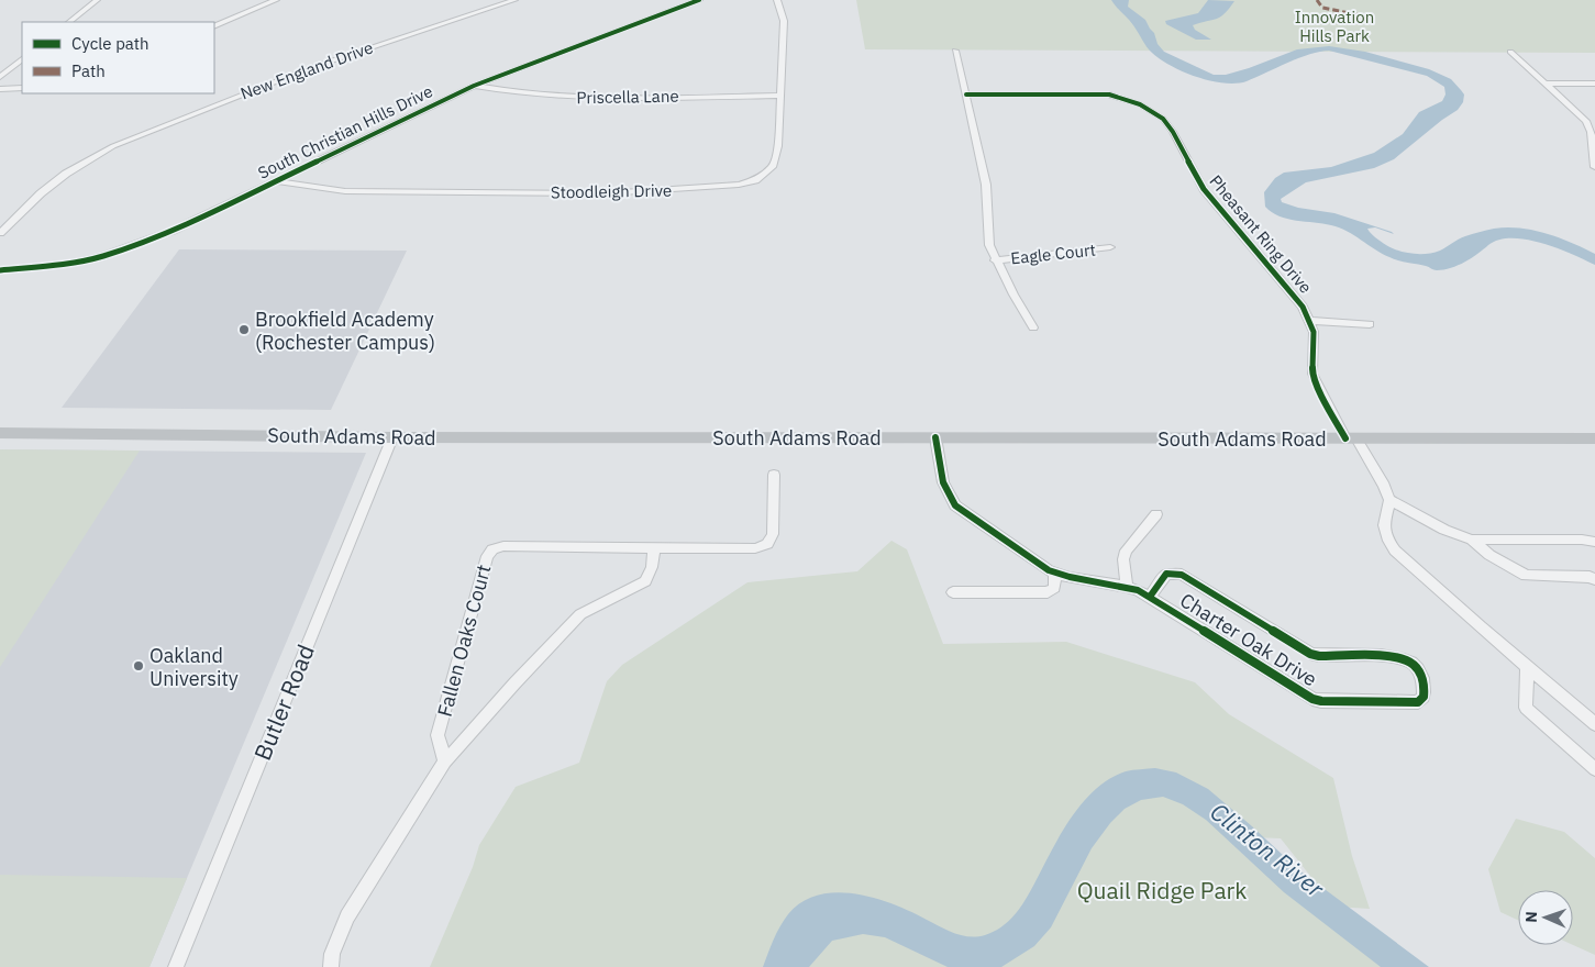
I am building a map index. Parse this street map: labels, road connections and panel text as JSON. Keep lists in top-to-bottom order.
{
  "streets": {
    "main road": ["South Adams Road"],
    "street": [
      "New England Drive",
      "Priscella Lane",
      "South Christian Hills Drive",
      "Stoodleigh Drive",
      "Pheasant Ring Drive",
      "Eagle Court",
      "Charter Oak Drive",
      "Fallen Oaks Court",
      "Butler Road"
    ]
  },
  "crossings": [
    ["Priscella Lane", "South Christian Hills Drive"],
    ["Priscella Lane", "Stoodleigh Drive"],
    ["South Christian Hills Drive", "Stoodleigh Drive"],
    ["Pheasant Ring Drive", "South Adams Road"],
    ["South Adams Road", "Charter Oak Drive"],
    ["South Adams Road", "Butler Road"]
  ],
  "water": ["Clinton River"],
  "parks": ["Innovation Hills Park", "Quail Ridge Park"],
  "places": ["Brookfield Academy (Rochester Campus)", "Oakland University"],
  "legend": ["Cycle path", "Path"],
  "north": "left"
}
